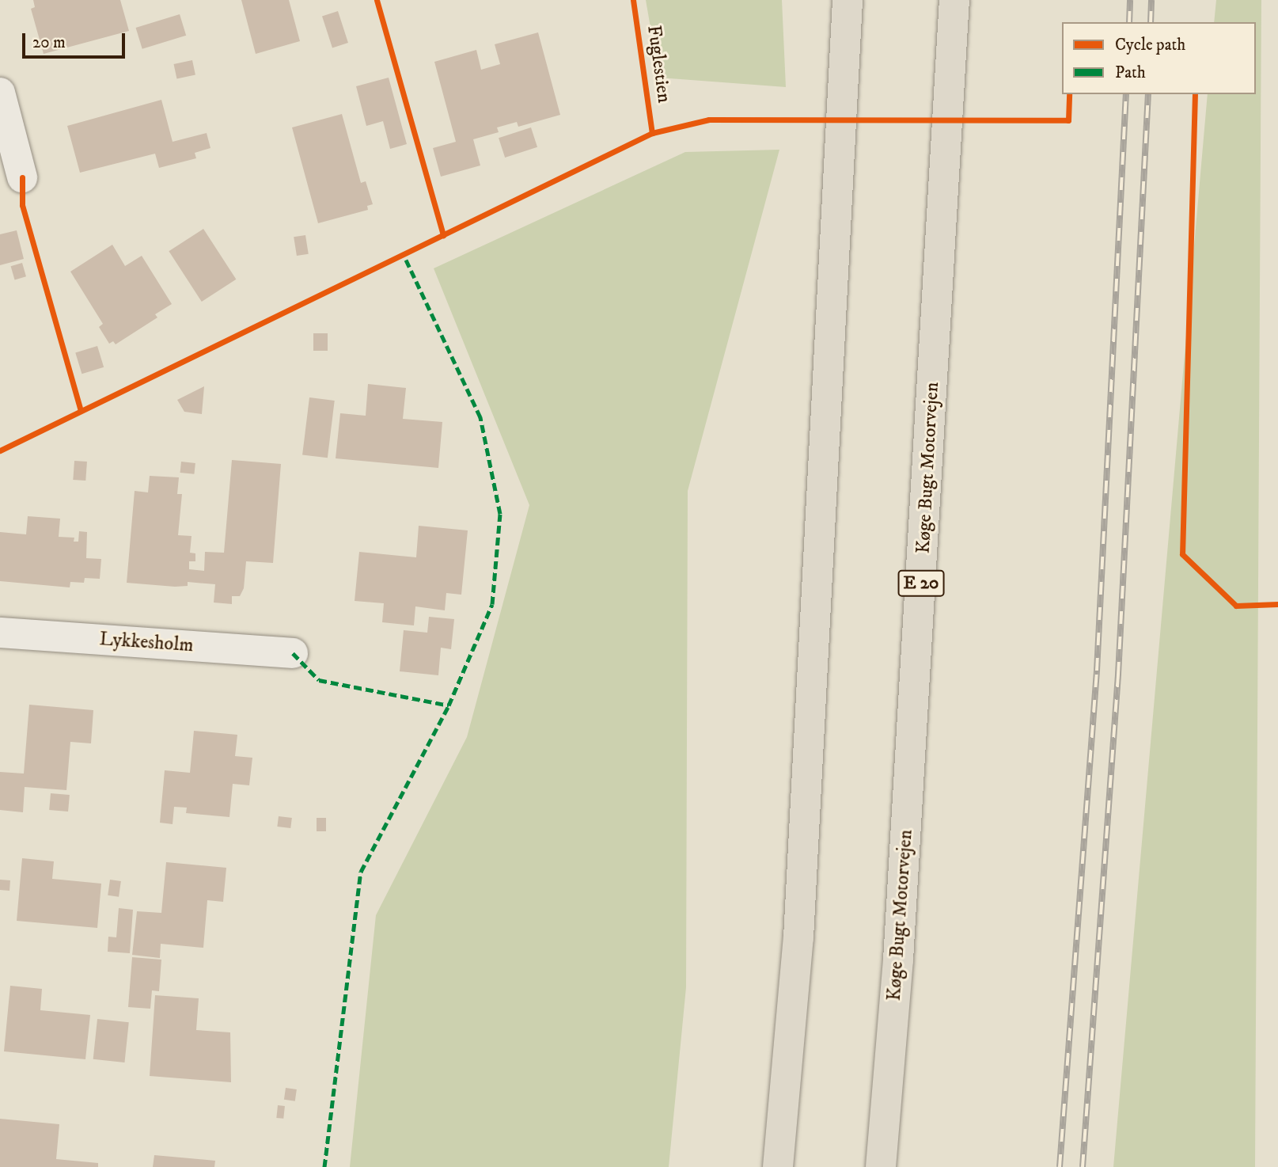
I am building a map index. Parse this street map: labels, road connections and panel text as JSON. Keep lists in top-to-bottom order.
{
  "streets": {
    "highway": ["Køge Bugt Motorvejen", "E 20"],
    "street": ["Lykkesholm"],
    "cycle path": ["Fuglestien"]
  },
  "legend": ["Cycle path", "Path"],
  "scale_bar": "20 m"
}
